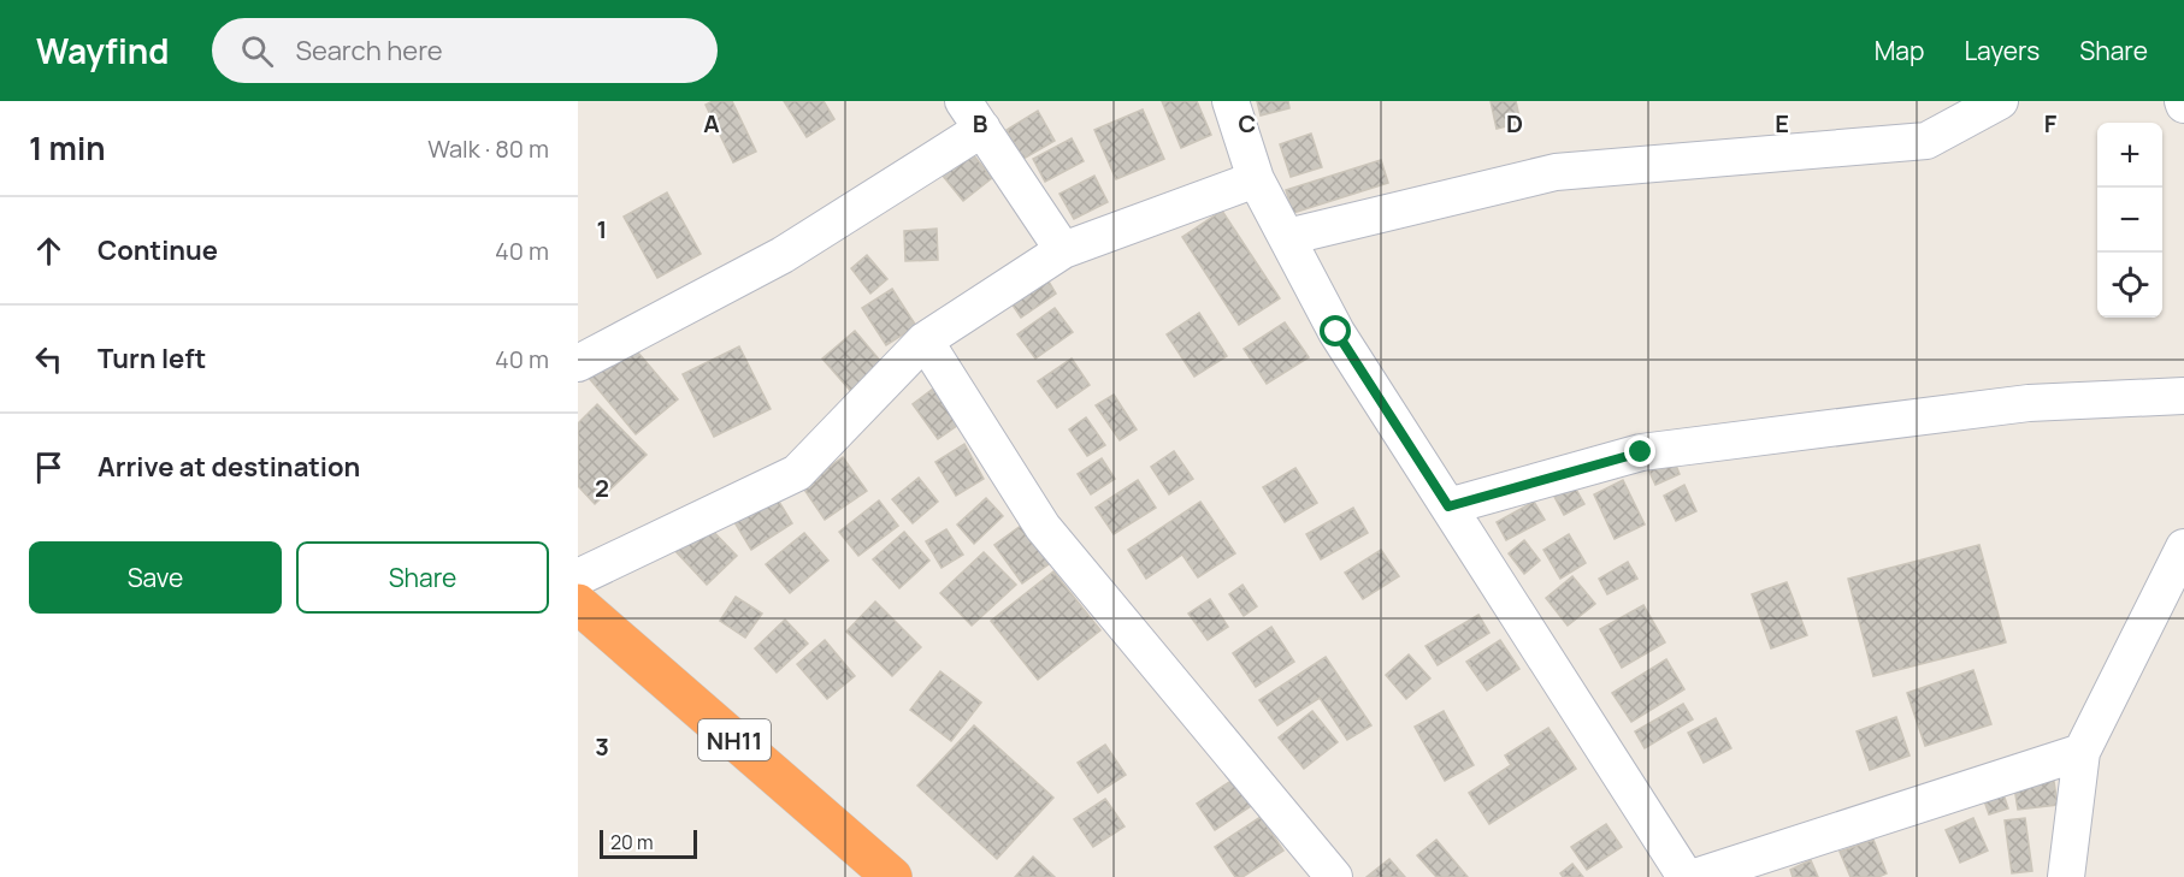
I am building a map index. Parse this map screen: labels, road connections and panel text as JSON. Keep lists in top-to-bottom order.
{
  "streets": {
    "highway": ["NH11"]
  },
  "scale_bar": "20 m",
  "page": {
    "header": "Wayfind",
    "search": "Search here",
    "nav": ["Map", "Layers", "Share"],
    "heading": ["1 min", "Walk · 80 m"],
    "map_buttons": ["+", "−"],
    "list": [
      ["Continue", "40 m"],
      ["Turn left", "40 m"],
      "Arrive at destination"
    ],
    "buttons": ["Save", "Share"],
    "scale": "20 m"
  },
  "grid": {
    "columns": [
      "A",
      "B",
      "C",
      "D",
      "E",
      "F"
    ],
    "rows": ["1", "2", "3"]
  }
}
